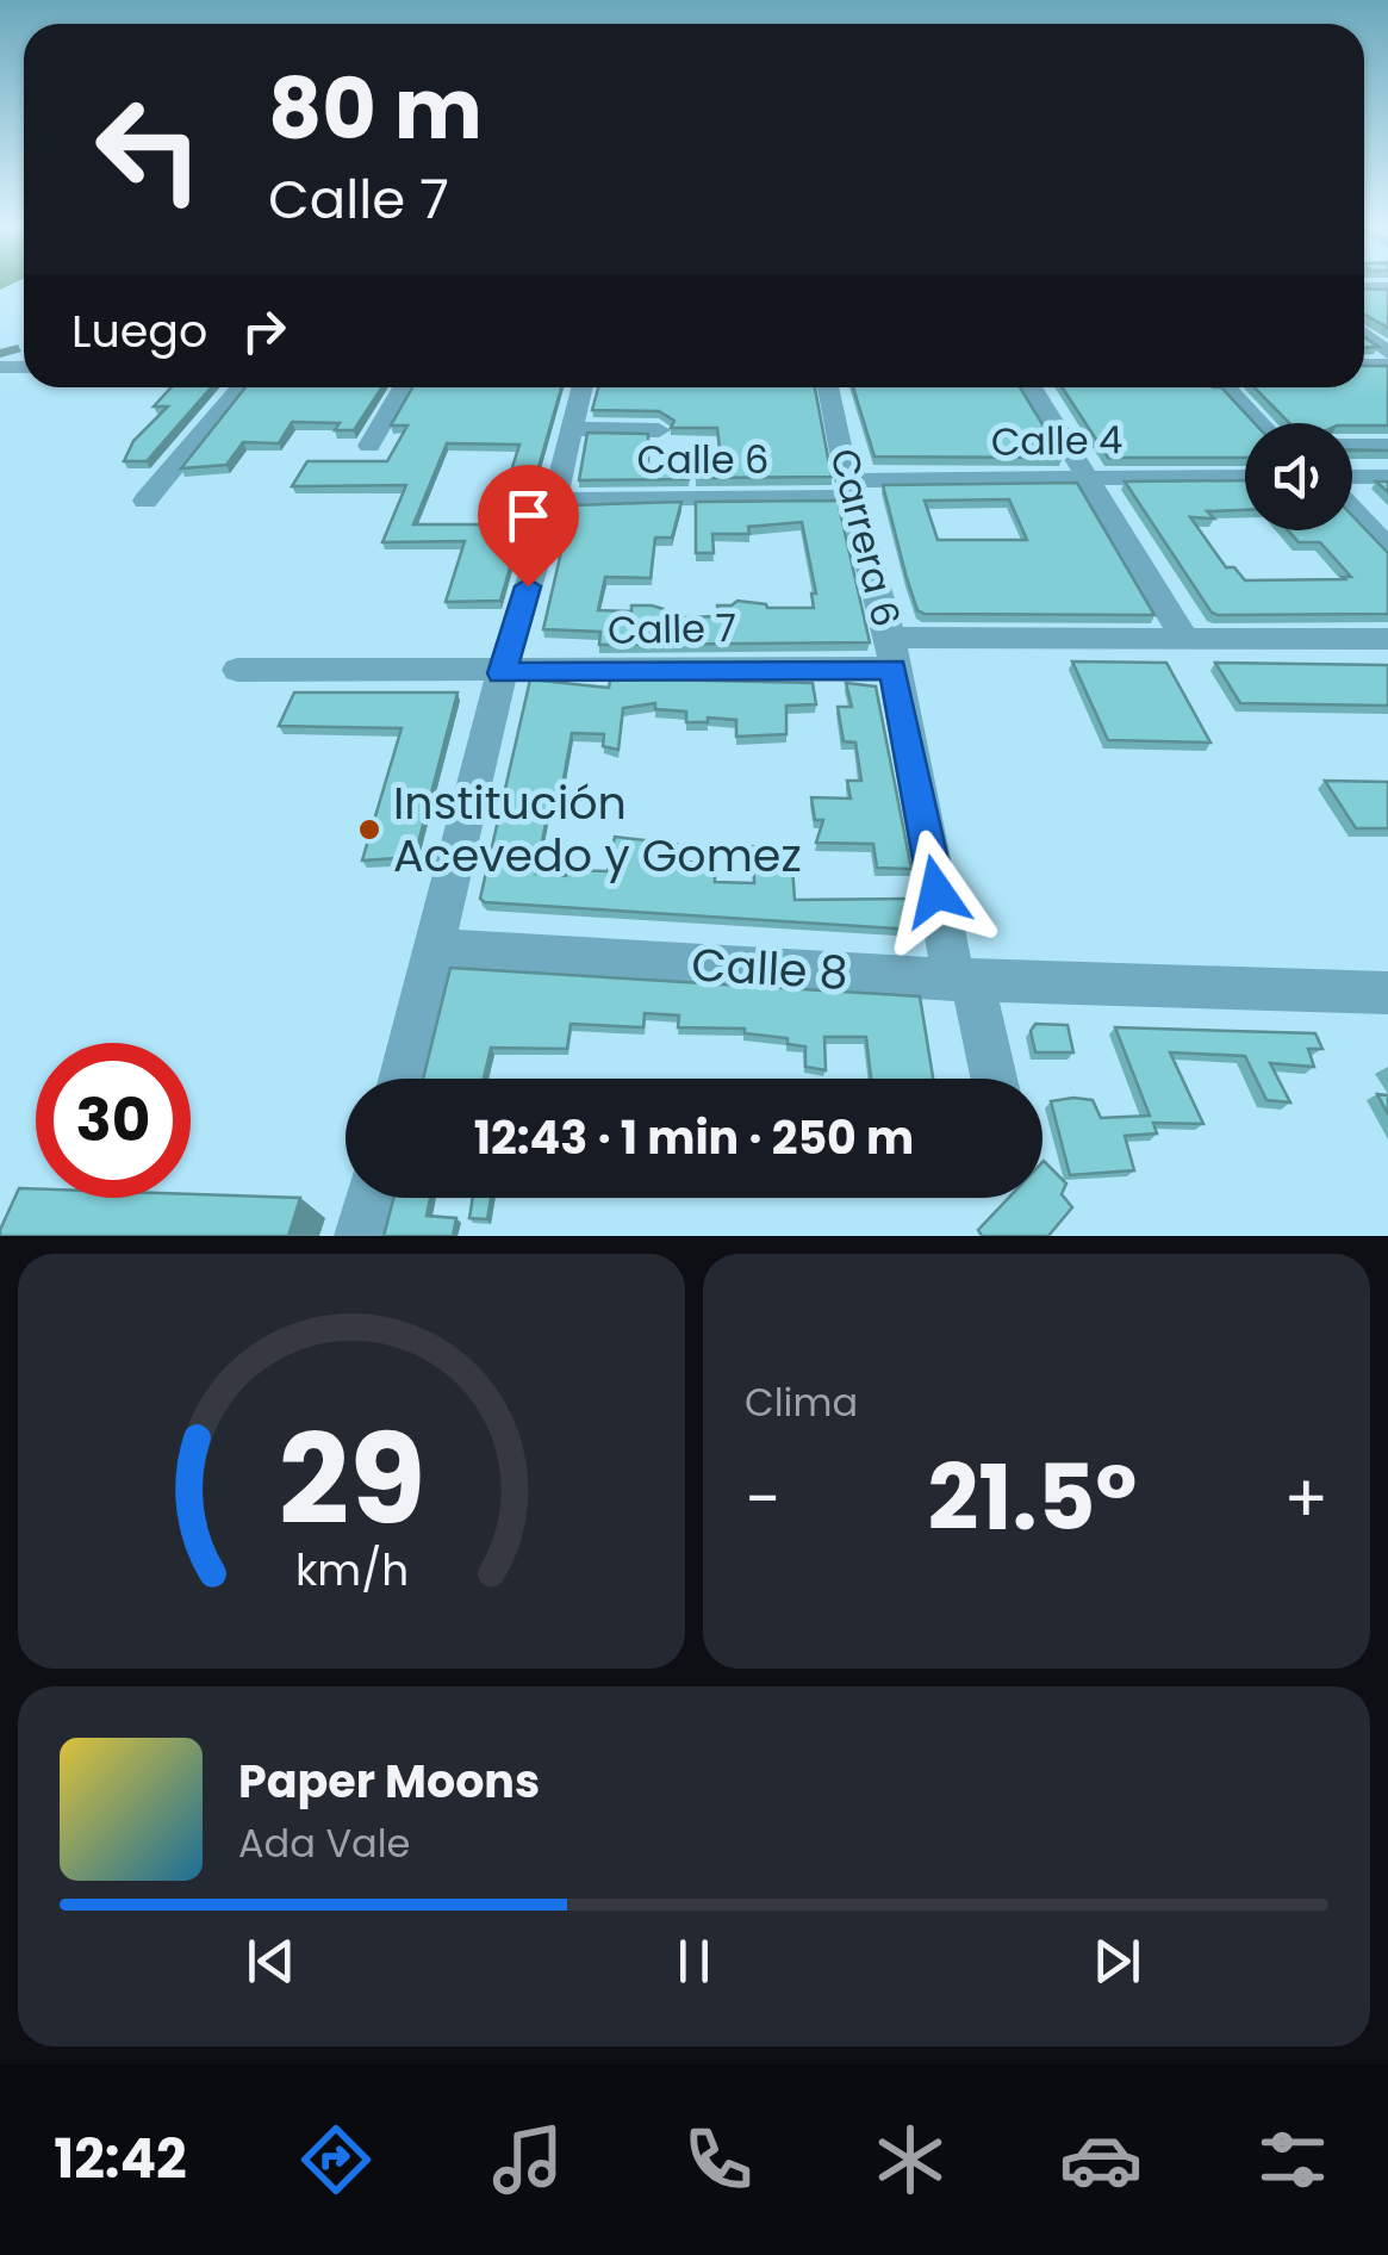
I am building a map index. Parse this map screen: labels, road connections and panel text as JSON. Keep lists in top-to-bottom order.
{
  "streets": {
    "street": [
      "Calle 4",
      "Calle 6",
      "Carrera 6",
      "Calle 7",
      "Calle 8"
    ]
  },
  "crossings": [
    ["Calle 4", "Calle 6"],
    ["Calle 4", "Carrera 6"],
    ["Calle 6", "Carrera 6"],
    ["Carrera 6", "Calle 7"],
    ["Carrera 6", "Calle 8"]
  ],
  "places": ["Institución Acevedo y Gomez"],
  "page": {
    "turn": ["80 m", "Calle 7"],
    "then": "Luego",
    "limit": "30",
    "trip": "12:43 · 1 min · 250 m",
    "tile": "Clima",
    "heat": ["−", "21.5°", "+"],
    "song": ["Paper Moons", "Ada Vale"],
    "tabs": "12:42",
    "gauge": ["29", "km/h"]
  }
}
